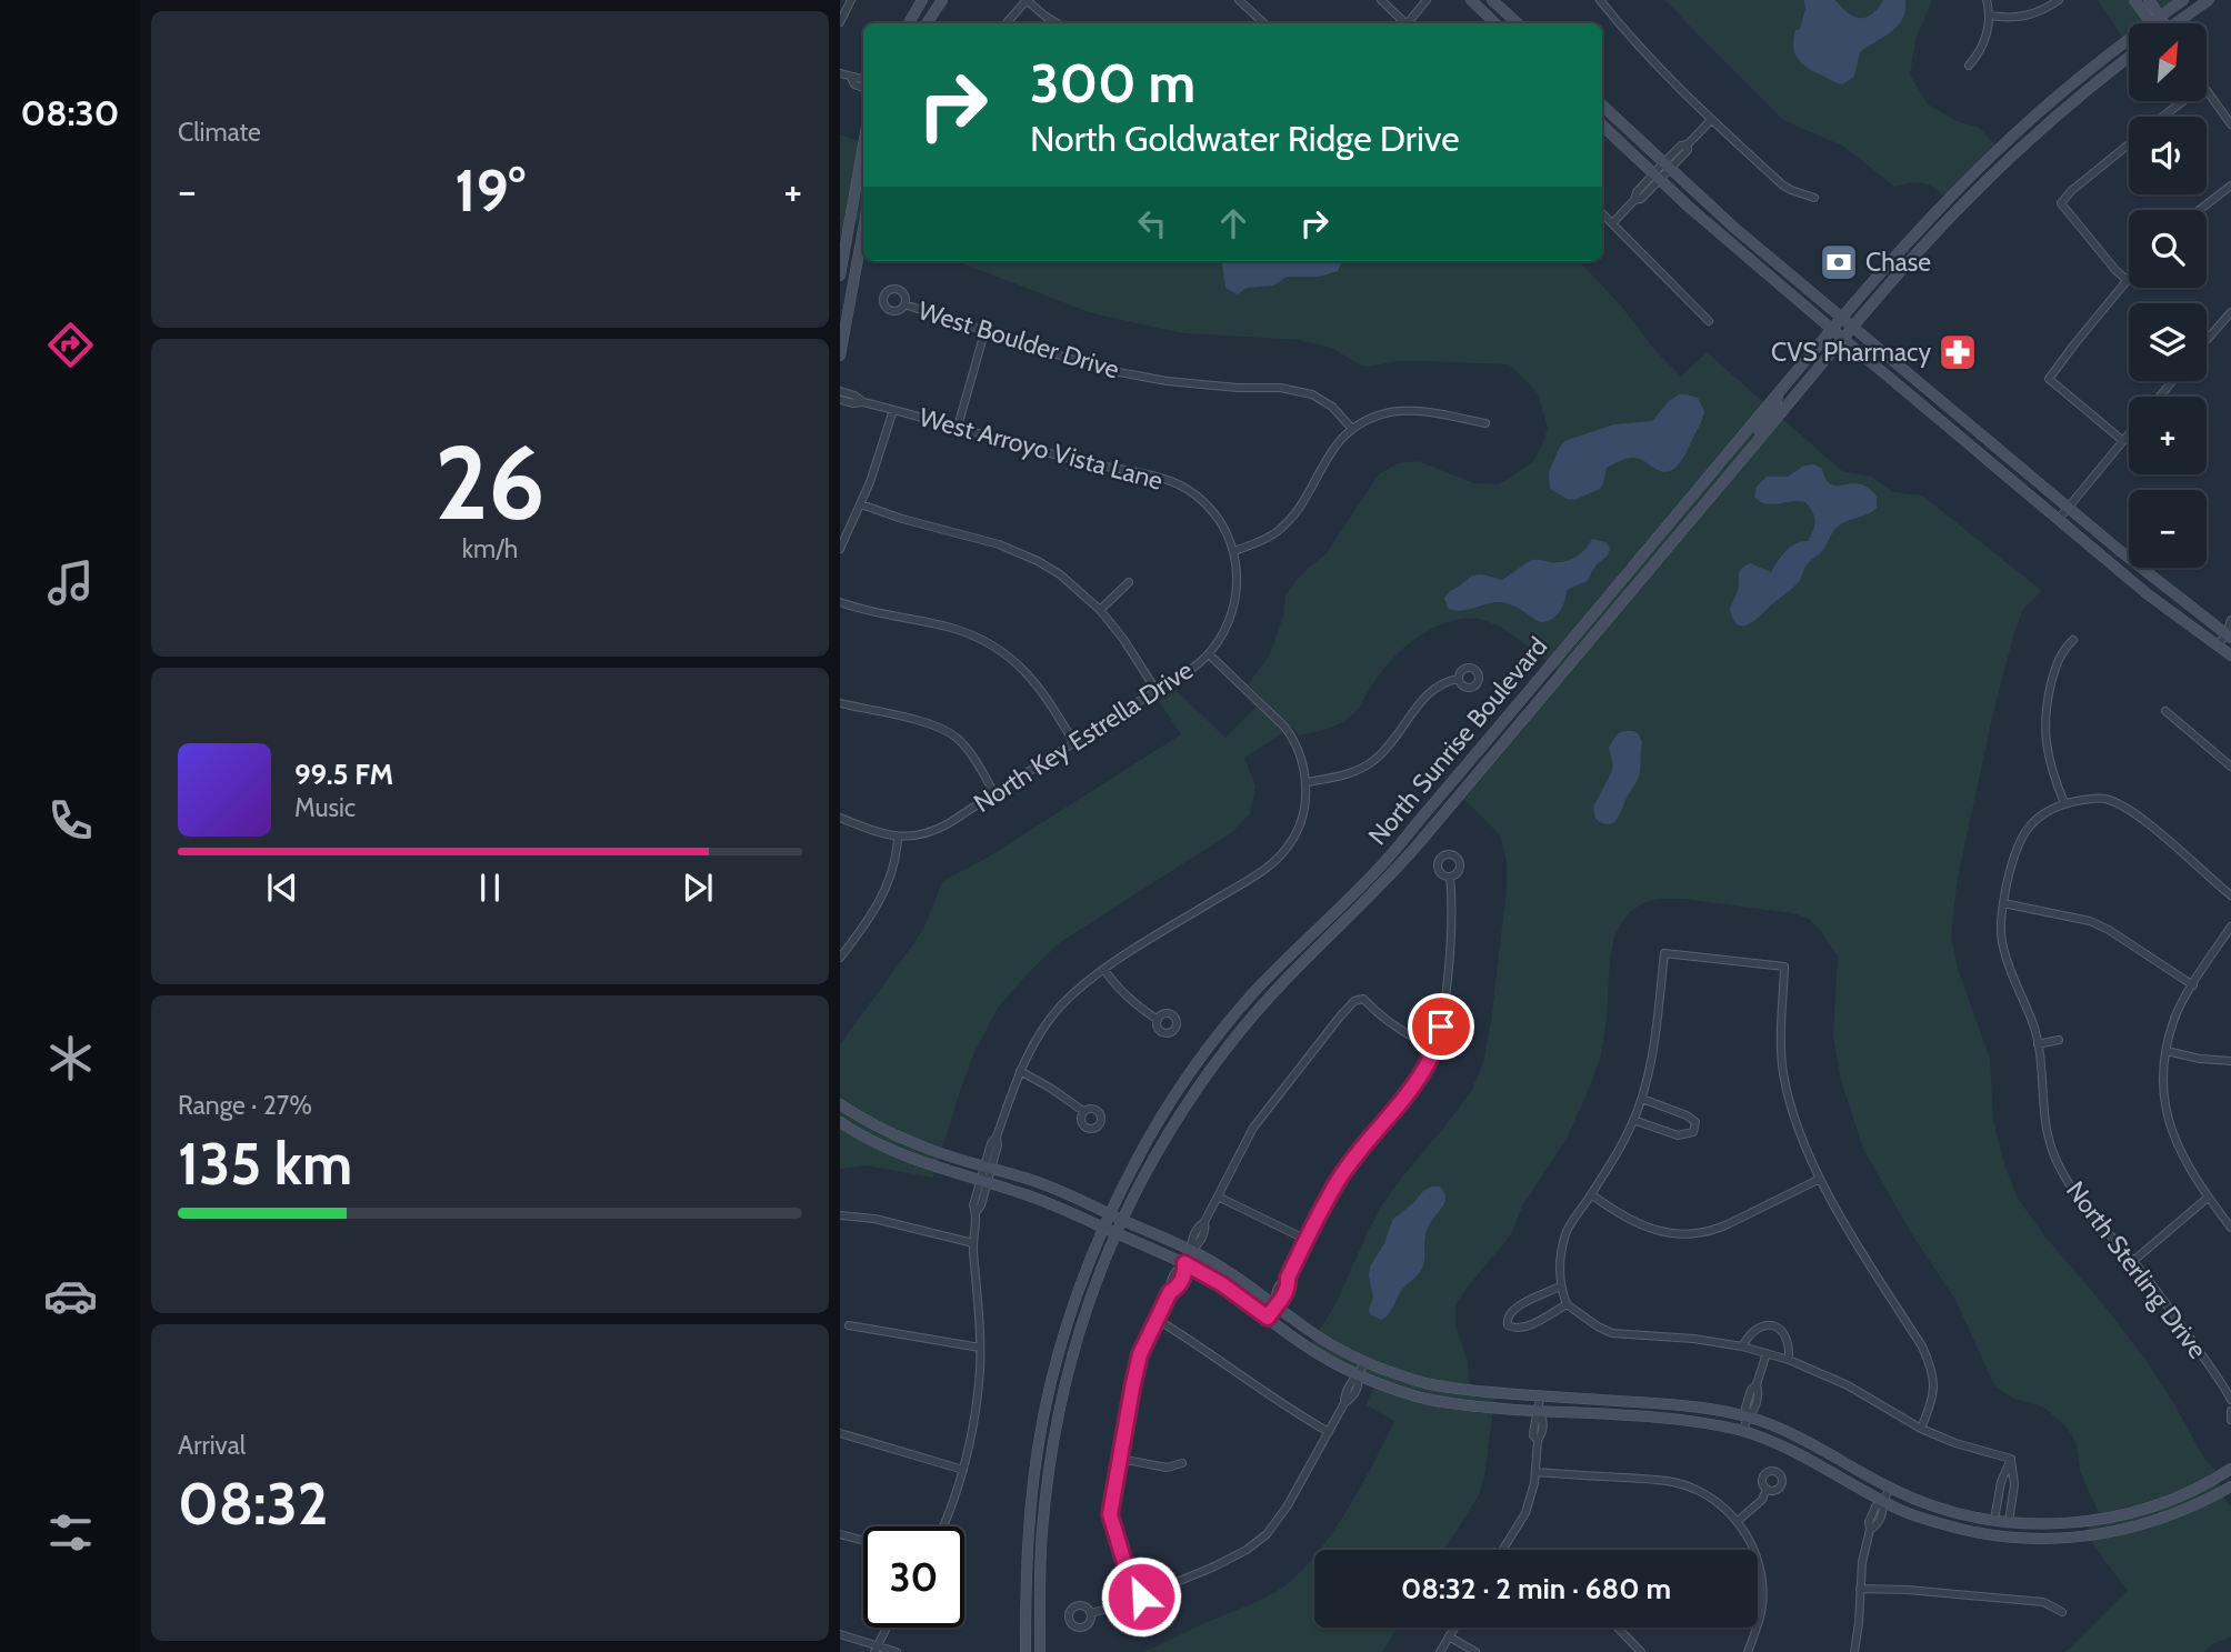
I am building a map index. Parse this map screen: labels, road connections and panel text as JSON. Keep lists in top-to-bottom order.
{
  "streets": {
    "street": [
      "West Boulder Drive",
      "West Arroyo Vista Lane",
      "North Key Estrella Drive",
      "North Sunrise Boulevard",
      "North Sterling Drive"
    ]
  },
  "crossings": [
    ["West Arroyo Vista Lane", "North Key Estrella Drive"]
  ],
  "places": {
    "bank": ["Chase"],
    "pharmacy": ["CVS Pharmacy"]
  },
  "north": "top right",
  "page": {
    "tabs": "08:30",
    "tile": [
      "Climate",
      ["26", "km/h"],
      ["Range · 27%", "135 km"],
      ["Arrival", "08:32"]
    ],
    "map_buttons": ["+", "−"],
    "turn": ["300 m", "North Goldwater Ridge Drive"],
    "heat": ["−", "19°", "+"],
    "song": ["99.5 FM", "Music"],
    "limit": "30",
    "trip": "08:32 · 2 min · 680 m"
  }
}
